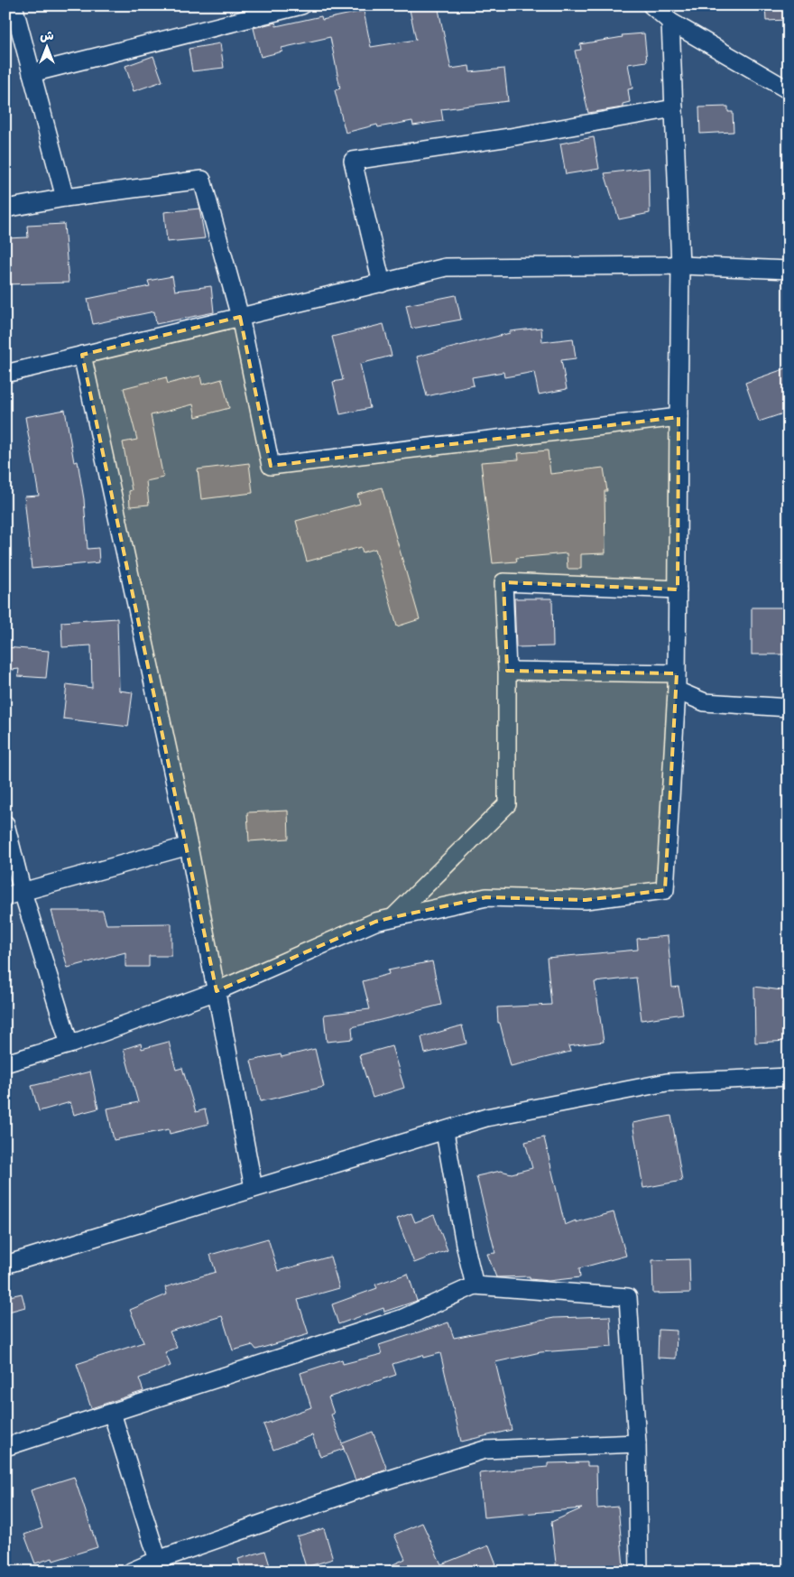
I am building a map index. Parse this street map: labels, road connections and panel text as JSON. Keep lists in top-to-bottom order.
{
  "north": "top"
}
